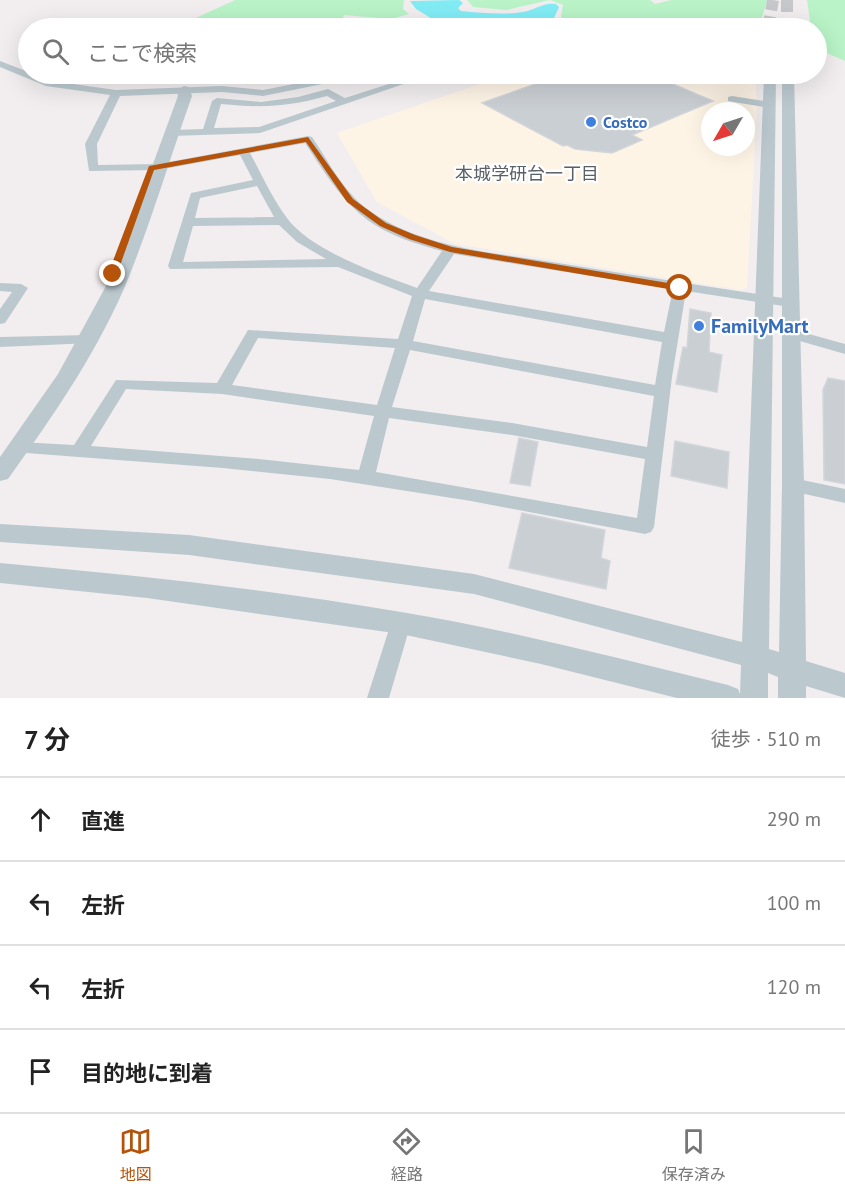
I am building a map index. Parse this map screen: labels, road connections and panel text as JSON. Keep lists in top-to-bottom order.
{
  "districts": ["本城学研台一丁目"],
  "places": ["Costco", "FamilyMart"],
  "north": "bottom left",
  "page": {
    "search": "ここで検索",
    "heading": ["7 分", "徒歩 · 510 m"],
    "list": [
      ["直進", "290 m"],
      ["左折", "100 m"],
      ["左折", "120 m"],
      "目的地に到着"
    ],
    "nav": ["地図", "経路", "保存済み"]
  }
}
